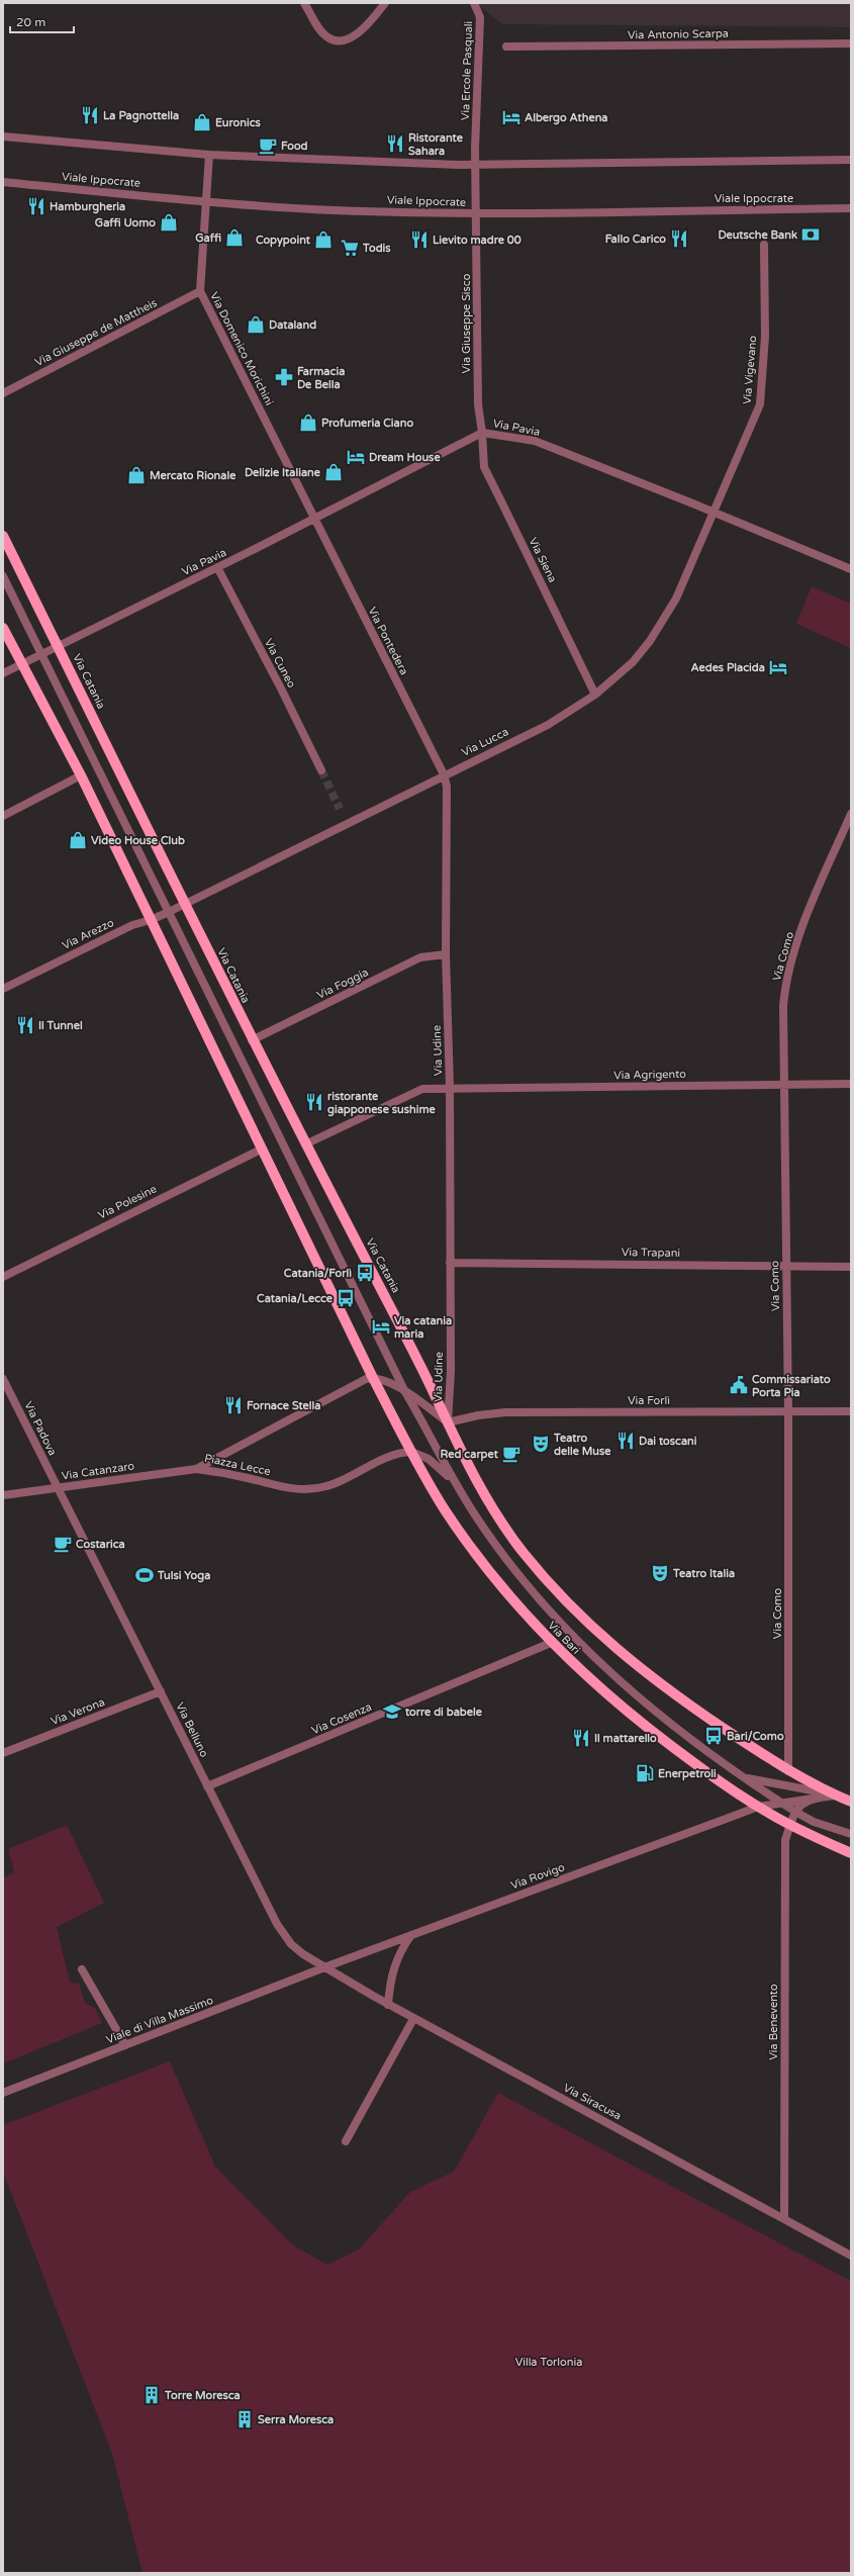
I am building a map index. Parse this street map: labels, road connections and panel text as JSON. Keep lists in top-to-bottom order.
{
  "streets": {
    "main road": ["Via Catania", "Via Bari"],
    "street": [
      "Via Antonio Scarpa",
      "Via Ercole Pasquali",
      "Viale Ippocrate",
      "Via Giuseppe Sisco",
      "Via Giuseppe de Mattheis",
      "Via Domenico Morichini",
      "Via Vigevano",
      "Via Pavia",
      "Via Siena",
      "Via Pontedera",
      "Via Cuneo",
      "Via Lucca",
      "Via Arezzo",
      "Via Como",
      "Via Foggia",
      "Via Udine",
      "Via Agrigento",
      "Via Polesine",
      "Via Trapani",
      "Via Forlì",
      "Via Padova",
      "Piazza Lecce",
      "Via Catanzaro",
      "Via Verona",
      "Via Cosenza",
      "Via Belluno",
      "Via Rovigo",
      "Viale di Villa Massimo",
      "Via Benevento",
      "Via Siracusa"
    ]
  },
  "crossings": [
    ["Via Ercole Pasquali", "Viale Ippocrate"],
    ["Via Ercole Pasquali", "Via Giuseppe Sisco"],
    ["Viale Ippocrate", "Via Giuseppe Sisco"],
    ["Viale Ippocrate", "Via Domenico Morichini"],
    ["Via Giuseppe Sisco", "Via Pavia"],
    ["Via Giuseppe Sisco", "Via Siena"],
    ["Via Giuseppe de Mattheis", "Via Domenico Morichini"],
    ["Via Domenico Morichini", "Via Pavia"],
    ["Via Domenico Morichini", "Via Pontedera"],
    ["Via Vigevano", "Via Pavia"],
    ["Via Vigevano", "Via Lucca"],
    ["Via Pavia", "Via Siena"],
    ["Via Pavia", "Via Pontedera"],
    ["Via Pavia", "Via Cuneo"],
    ["Via Pavia", "Via Catania"],
    ["Via Pavia", "Via Lucca"],
    ["Via Siena", "Via Lucca"],
    ["Via Pontedera", "Via Lucca"],
    ["Via Pontedera", "Via Udine"],
    ["Via Catania", "Via Lucca"],
    ["Via Catania", "Via Arezzo"],
    ["Via Catania", "Via Foggia"],
    ["Via Catania", "Via Udine"],
    ["Via Catania", "Via Agrigento"],
    ["Via Catania", "Via Forlì"],
    ["Via Catania", "Via Bari"],
    ["Via Lucca", "Via Arezzo"],
    ["Via Lucca", "Via Udine"],
    ["Via Como", "Via Agrigento"],
    ["Via Como", "Via Trapani"],
    ["Via Como", "Via Forlì"],
    ["Via Como", "Via Bari"],
    ["Via Foggia", "Via Udine"],
    ["Via Udine", "Via Agrigento"],
    ["Via Udine", "Via Trapani"],
    ["Via Udine", "Via Forlì"],
    ["Via Udine", "Via Bari"],
    ["Via Forlì", "Via Bari"],
    ["Via Padova", "Via Catanzaro"],
    ["Via Padova", "Via Belluno"],
    ["Piazza Lecce", "Via Catanzaro"],
    ["Piazza Lecce", "Via Bari"],
    ["Via Catanzaro", "Via Belluno"],
    ["Via Bari", "Via Cosenza"],
    ["Via Bari", "Via Rovigo"],
    ["Via Bari", "Via Benevento"],
    ["Via Verona", "Via Belluno"],
    ["Via Cosenza", "Via Belluno"],
    ["Via Belluno", "Via Rovigo"],
    ["Via Belluno", "Viale di Villa Massimo"],
    ["Via Belluno", "Via Siracusa"],
    ["Via Rovigo", "Viale di Villa Massimo"],
    ["Via Rovigo", "Via Siracusa"],
    ["Viale di Villa Massimo", "Via Siracusa"],
    ["Via Benevento", "Via Siracusa"]
  ],
  "parks": ["Villa Torlonia"],
  "places": {
    "restaurant": [
      "La Pagnottella",
      "Ristorante Sahara",
      "Hamburgheria",
      "Fallo Carico",
      "Lievito madre 00",
      "Il Tunnel",
      "ristorante giapponese sushime",
      "Fornace Stella",
      "Dai toscani",
      "Il mattarello"
    ],
    "hotel": [
      "Albergo Athena",
      "Dream House",
      "Aedes Placida",
      "Via catania maria"
    ],
    "shop": [
      "Euronics",
      "Gaffi Uomo",
      "Gaffi",
      "Copypoint",
      "Dataland",
      "Profumeria Ciano",
      "Delizie Italiane",
      "Mercato Rionale",
      "Video House Club"
    ],
    "cafe": ["Food", "Red carpet", "Costarica"],
    "bank": ["Deutsche Bank"],
    "supermarket": ["Todis"],
    "pharmacy": ["Farmacia De Bella"],
    "bus stop": ["Catania/Forlì", "Catania/Lecce", "Bari/Como"],
    "public building": ["Commissariato Porta Pia"],
    "theatre": ["Teatro delle Muse", "Teatro Italia"],
    "sports": ["Tulsi Yoga"],
    "school or university": ["torre di babele"],
    "fuel station": ["Enerpetroli"],
    "building": ["Torre Moresca", "Serra Moresca"]
  },
  "scale_bar": "20 m"
}
